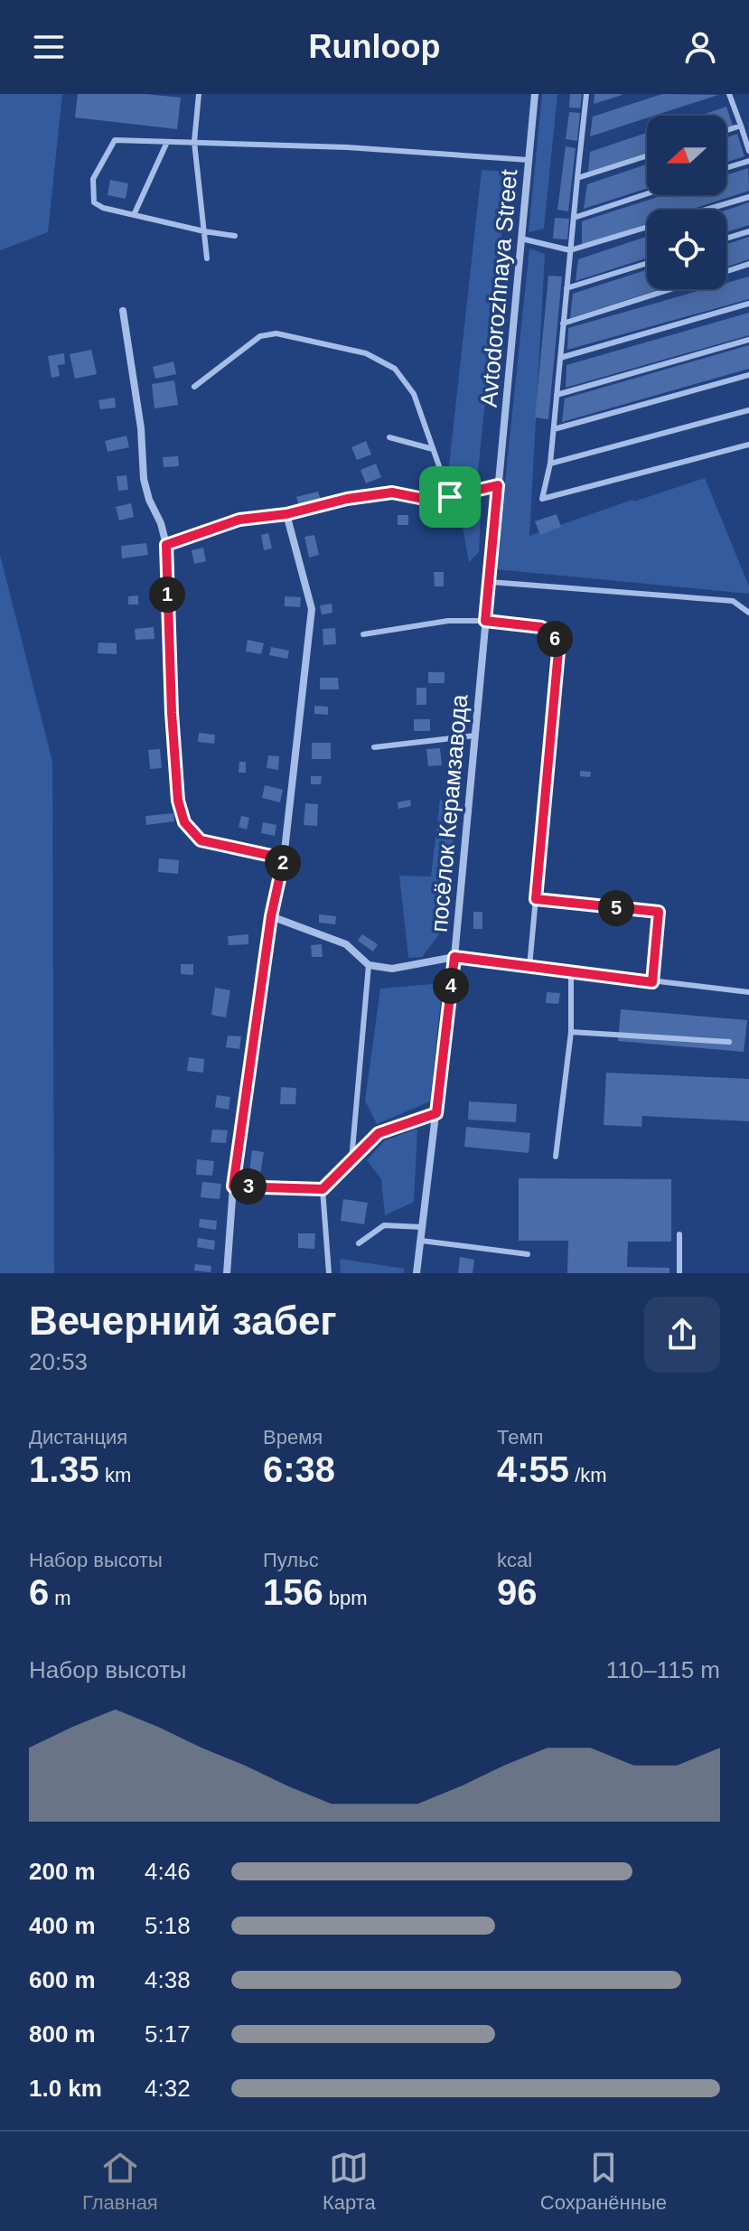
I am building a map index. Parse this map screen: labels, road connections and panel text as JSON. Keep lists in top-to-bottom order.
{
  "streets": {
    "street": ["Avtodorozhnaya Street", "посёлок Керамзавода"]
  },
  "crossings": [
    ["Avtodorozhnaya Street", "посёлок Керамзавода"]
  ],
  "north": "left",
  "page": {
    "header": "Runloop",
    "pins": [
      "1",
      "6",
      "2",
      "5",
      "4",
      "3"
    ],
    "heading": ["Вечерний забег", "20:53"],
    "stats": [
      ["Дистанция", "1.35 km"],
      ["Время", "6:38"],
      ["Темп", "4:55 /km"],
      ["Набор высоты", "6 m"],
      ["Пульс", "156 bpm"],
      ["kcal", "96"]
    ],
    "chart": ["Набор высоты", "110–115 m"],
    "list": [
      {
        "name": "200 m",
        "note": "4:46"
      },
      {
        "name": "400 m",
        "note": "5:18"
      },
      {
        "name": "600 m",
        "note": "4:38"
      },
      {
        "name": "800 m",
        "note": "5:17"
      },
      {
        "name": "1.0 km",
        "note": "4:32"
      }
    ],
    "tabs": ["Главная", "Карта", "Сохранённые"]
  }
}
